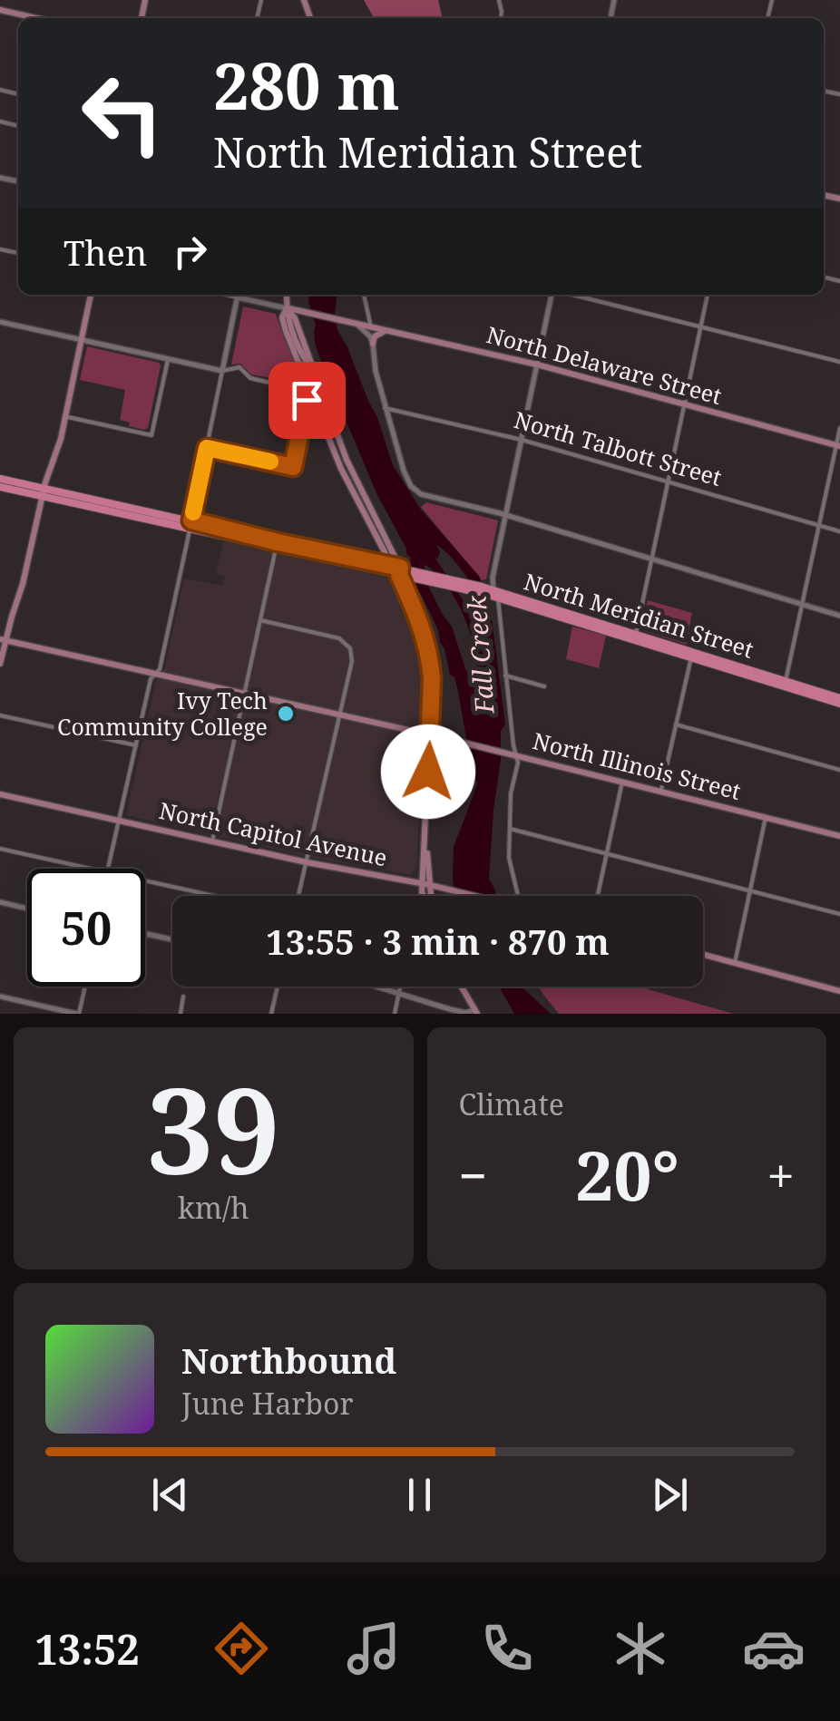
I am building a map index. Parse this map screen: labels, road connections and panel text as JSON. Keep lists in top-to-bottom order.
{
  "streets": {
    "main road": [
      "North Delaware Street",
      "North Meridian Street",
      "North Illinois Street",
      "North Capitol Avenue"
    ],
    "street": ["North Talbott Street"]
  },
  "water": ["Fall Creek"],
  "places": ["Ivy Tech Community College"],
  "page": {
    "turn": ["280 m", "North Meridian Street"],
    "then": "Then",
    "limit": "50",
    "trip": "13:55 · 3 min · 870 m",
    "tile": [
      ["39", "km/h"],
      "Climate"
    ],
    "heat": ["−", "20°", "+"],
    "song": ["Northbound", "June Harbor"],
    "tabs": "13:52"
  }
}
